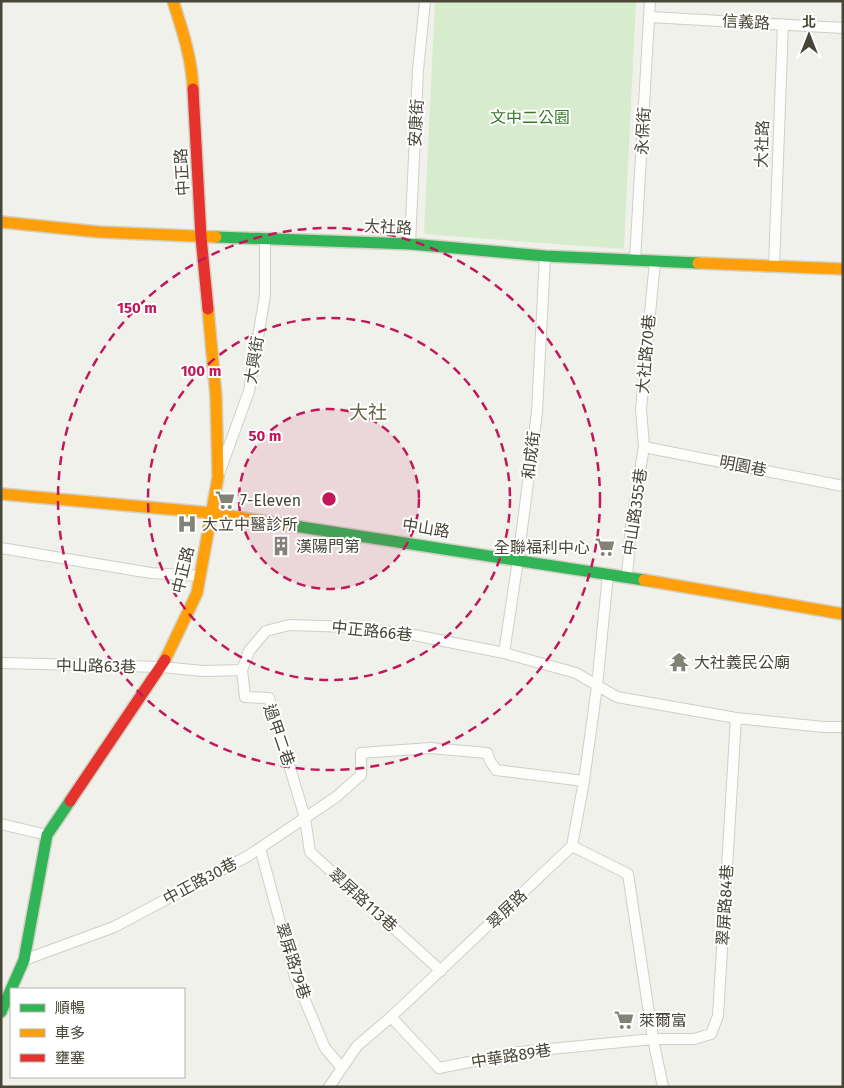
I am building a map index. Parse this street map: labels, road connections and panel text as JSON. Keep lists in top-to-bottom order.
{
  "streets": {
    "main road": ["大社路", "中正路", "中山路"],
    "street": [
      "信義路",
      "安康街",
      "永保街",
      "大社路70巷",
      "大興街",
      "和成街",
      "明園巷",
      "中山路355巷",
      "中正路66巷",
      "中山路63巷",
      "過甲二巷",
      "中正路30巷",
      "翠屏路113巷",
      "翠屏路84巷",
      "翠屏路",
      "翠屏路79巷",
      "中華路89巷"
    ]
  },
  "crossings": [
    ["信義路", "永保街"],
    ["信義路", "大社路"],
    ["安康街", "大社路"],
    ["永保街", "大社路"],
    ["大社路", "中正路"],
    ["大社路", "大社路70巷"],
    ["大社路", "大興街"],
    ["大社路", "和成街"],
    ["中正路", "大興街"],
    ["中正路", "中山路"],
    ["中正路", "中山路63巷"],
    ["中正路", "中正路30巷"],
    ["大社路70巷", "明園巷"],
    ["大社路70巷", "中山路355巷"],
    ["和成街", "中山路"],
    ["和成街", "中正路66巷"],
    ["明園巷", "中山路355巷"],
    ["中山路355巷", "中山路"],
    ["中正路66巷", "過甲二巷"],
    ["過甲二巷", "中正路30巷"],
    ["過甲二巷", "翠屏路113巷"],
    ["中正路30巷", "翠屏路113巷"],
    ["中正路30巷", "翠屏路79巷"],
    ["翠屏路113巷", "翠屏路"],
    ["翠屏路84巷", "中華路89巷"],
    ["翠屏路", "翠屏路79巷"],
    ["翠屏路", "中華路89巷"]
  ],
  "districts": ["大社"],
  "parks": ["文中二公園"],
  "places": {
    "supermarket": ["7-Eleven", "全聯福利中心", "萊爾富"],
    "hospital": ["大立中醫診所"],
    "building": ["漢陽門第"],
    "temple": ["大社義民公廟"]
  },
  "legend": ["順暢", "車多", "壅塞"],
  "north": "top",
  "rings": ["150 m", "100 m", "50 m"]
}
